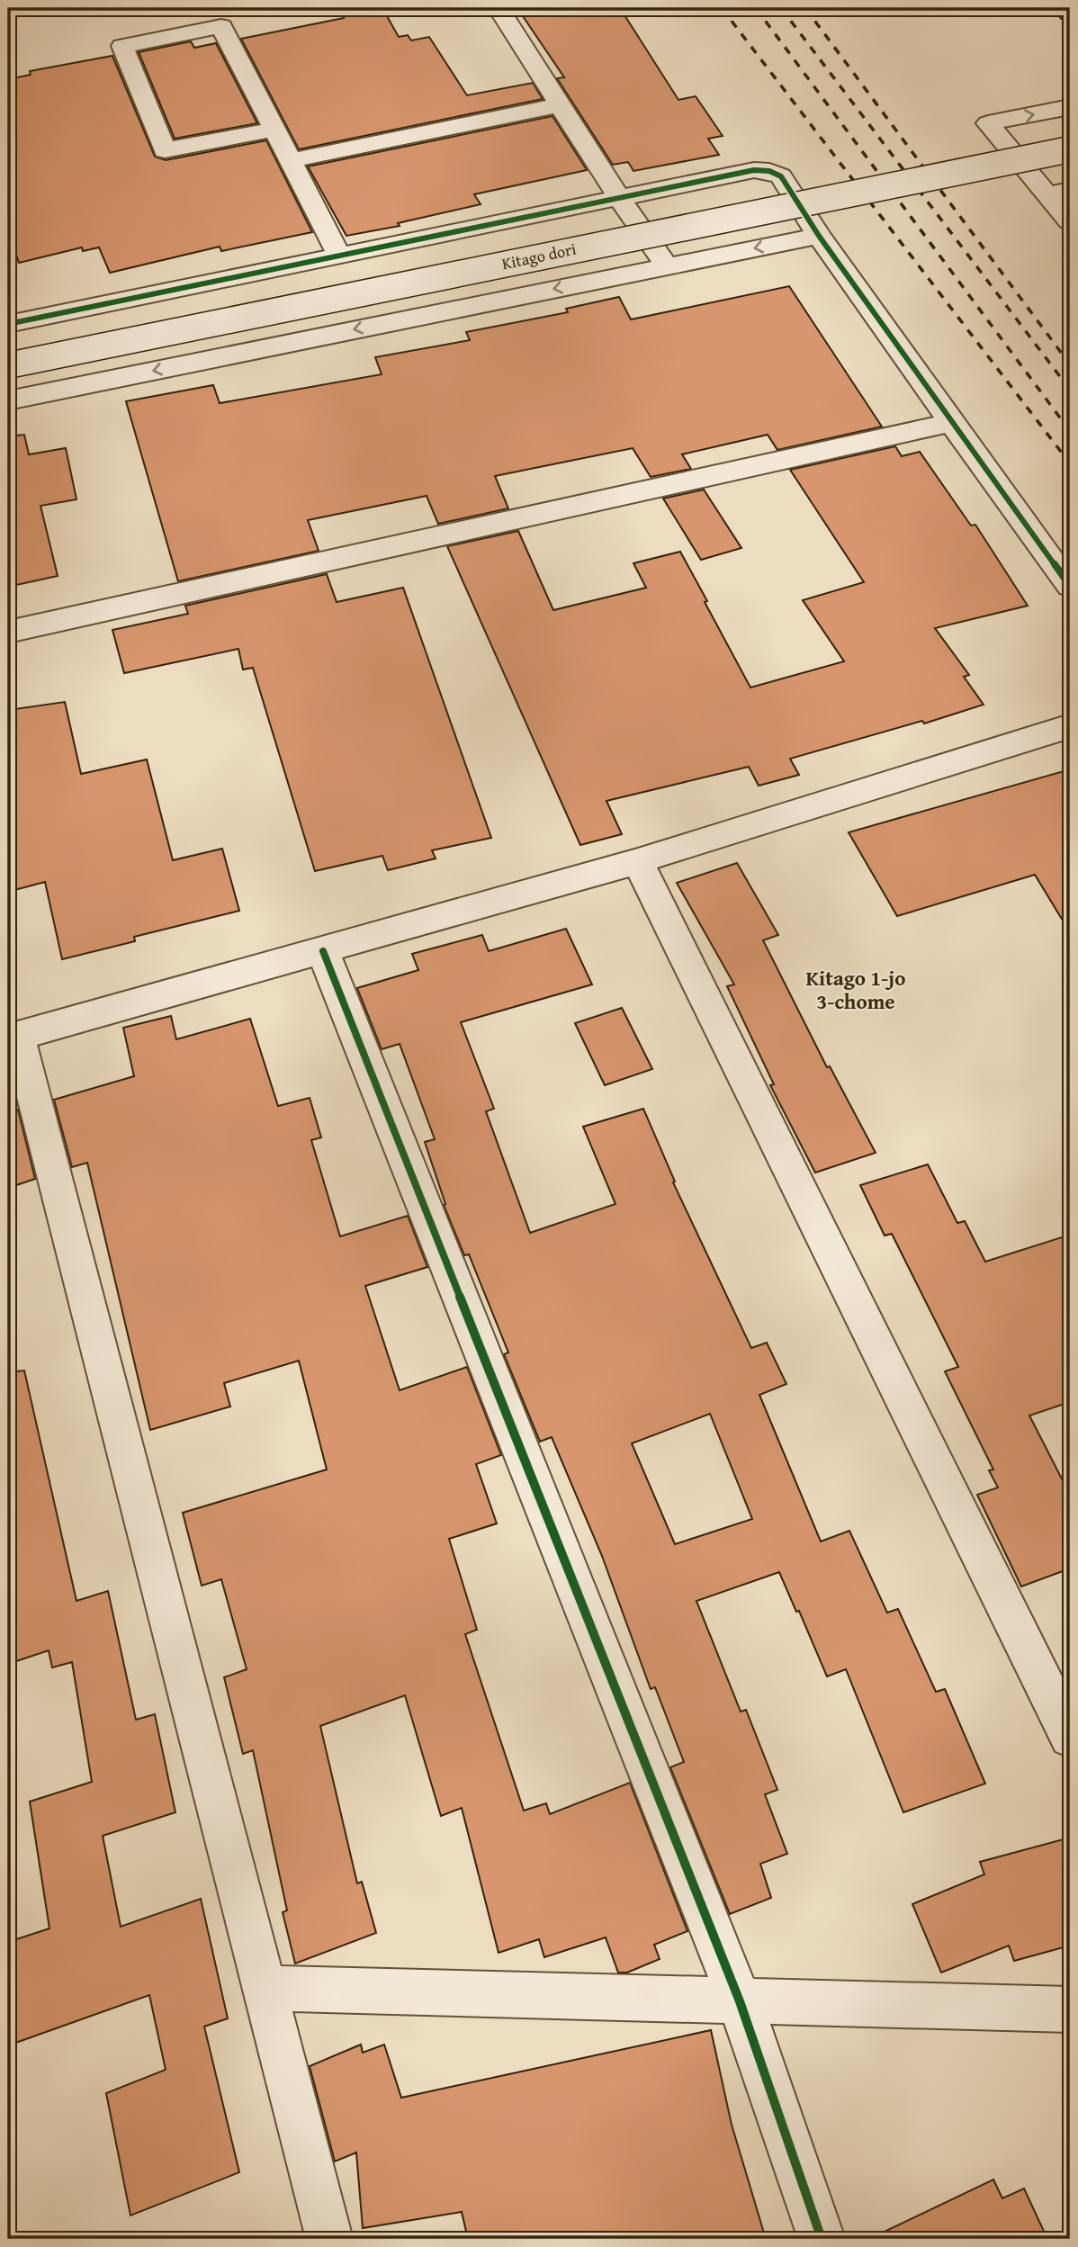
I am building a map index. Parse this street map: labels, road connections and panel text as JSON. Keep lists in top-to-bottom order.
{
  "streets": {
    "street": ["Kitago dori"]
  },
  "districts": ["Kitago 1-jo 3-chome"]
}
